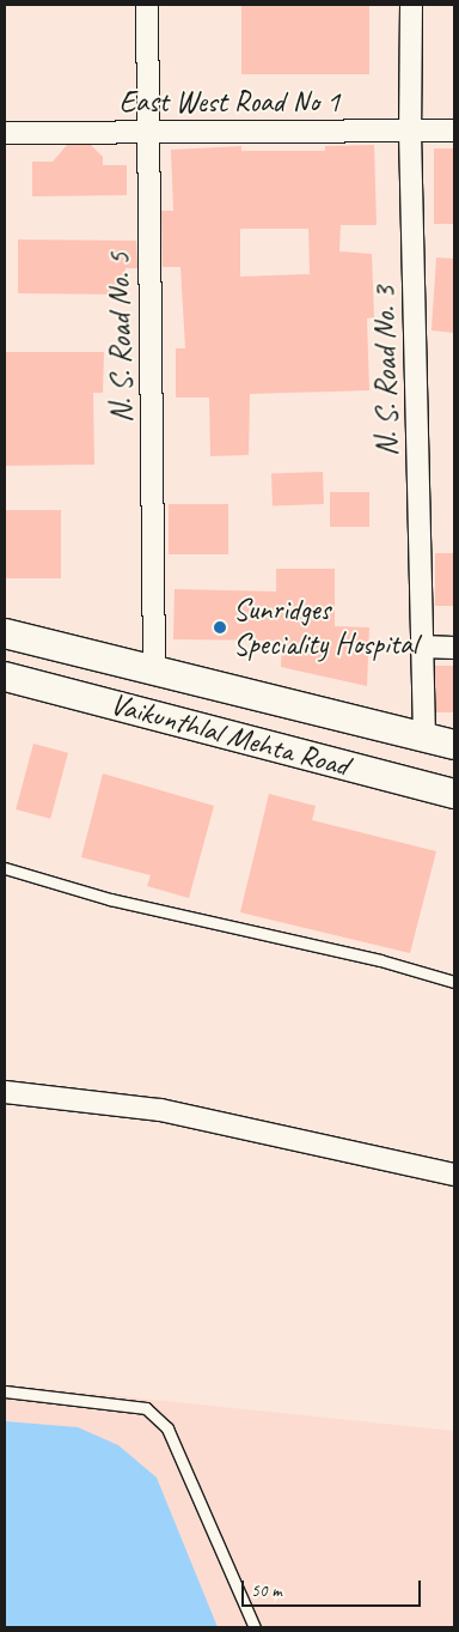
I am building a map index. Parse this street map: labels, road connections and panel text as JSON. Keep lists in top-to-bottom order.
{
  "streets": {
    "main road": ["Vaikunthlal Mehta Road"],
    "street": ["East West Road No 1", "N. S. Road No. 5", "N. S. Road No. 3"]
  },
  "crossings": [
    ["East West Road No 1", "N. S. Road No. 5"],
    ["East West Road No 1", "N. S. Road No. 3"],
    ["N. S. Road No. 5", "Vaikunthlal Mehta Road"],
    ["N. S. Road No. 3", "Vaikunthlal Mehta Road"]
  ],
  "places": ["Sunridges Speciality Hospital"],
  "scale_bar": "50 m"
}
